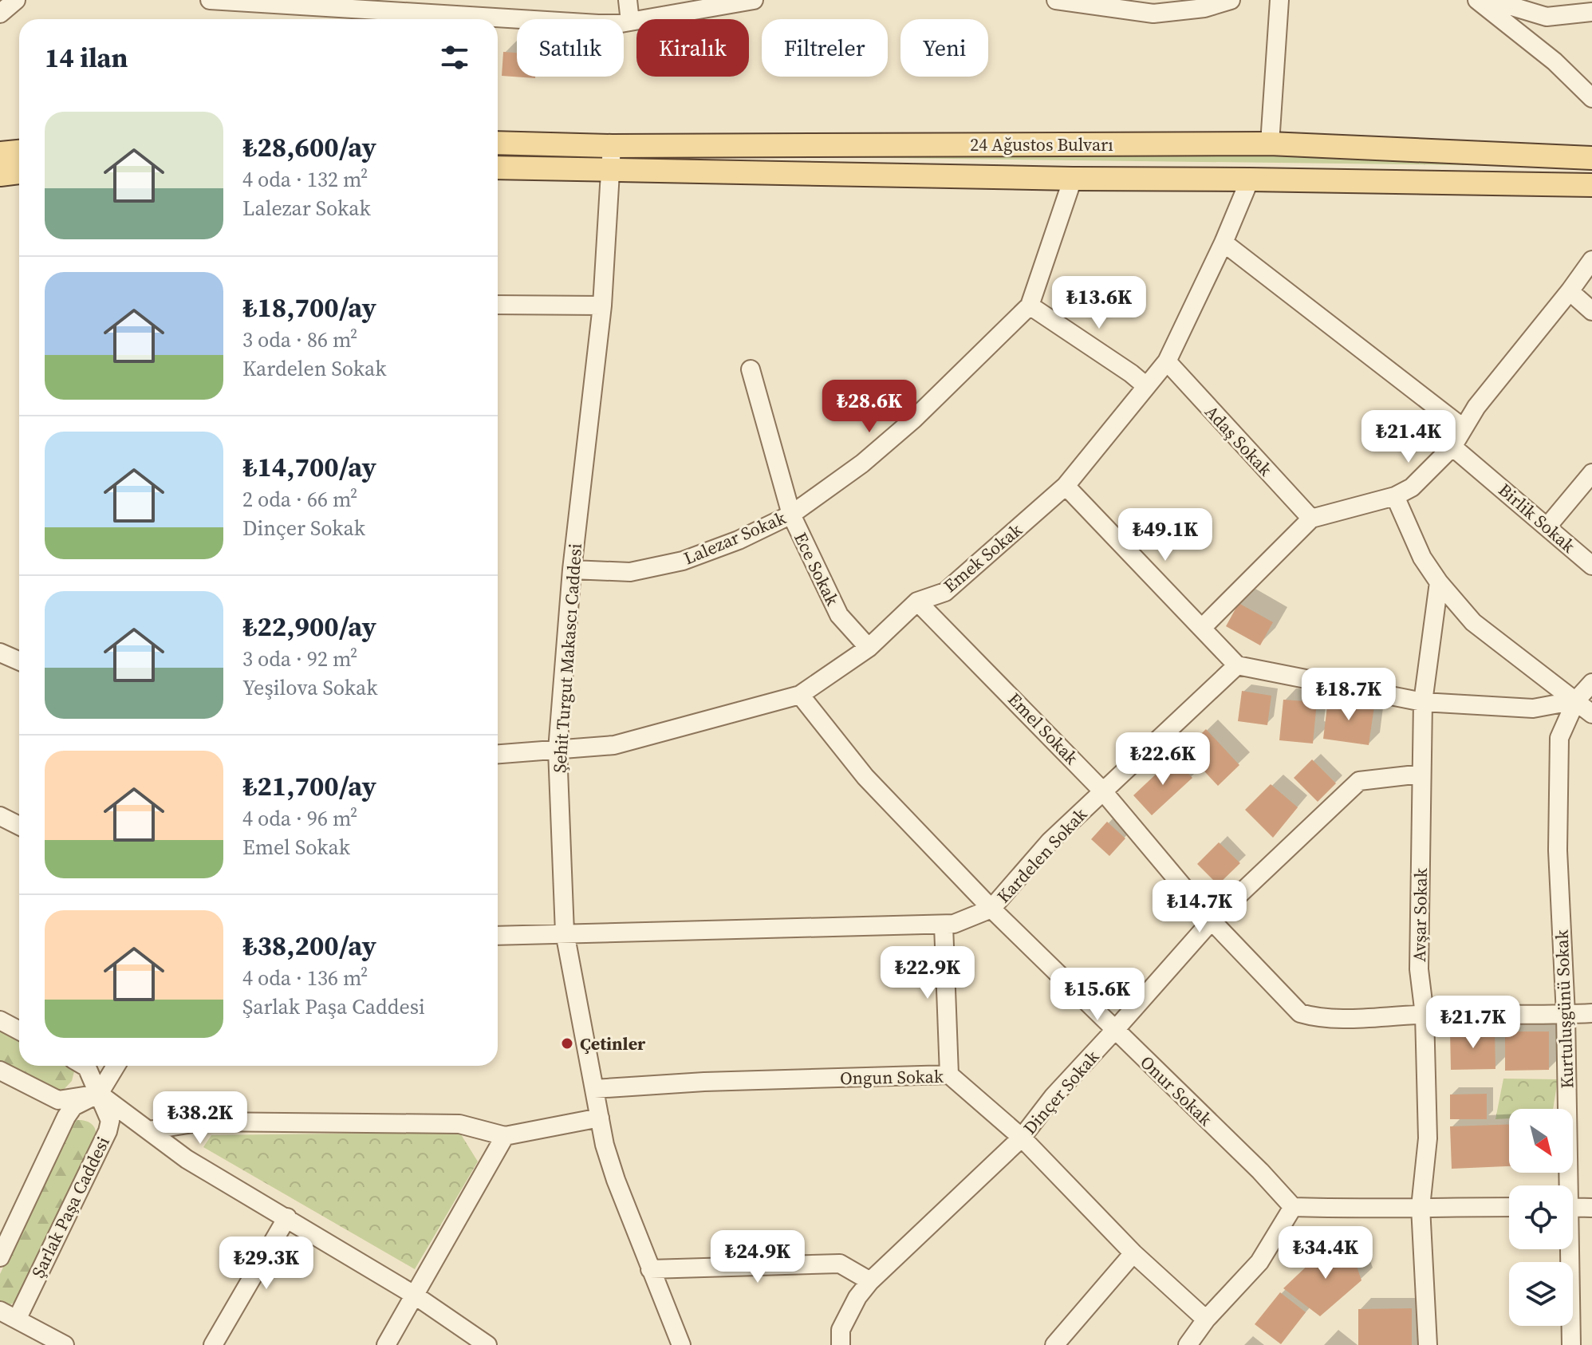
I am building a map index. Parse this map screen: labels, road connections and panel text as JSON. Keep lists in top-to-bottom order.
{
  "streets": {
    "main road": ["24 Ağustos Bulvarı"],
    "street": [
      "Adaş Sokak",
      "Birlik Sokak",
      "Lalezar Sokak",
      "Emek Sokak",
      "Ece Sokak",
      "Şehit Turgut Makascı Caddesi",
      "Emel Sokak",
      "Kardelen Sokak",
      "Avşar Sokak",
      "Kurtuluşgünü Sokak",
      "Ongun Sokak",
      "Onur Sokak",
      "Dinçer Sokak",
      "Şarlak Paşa Caddesi"
    ]
  },
  "crossings": [
    ["24 Ağustos Bulvarı", "Lalezar Sokak"],
    ["24 Ağustos Bulvarı", "Emek Sokak"],
    ["24 Ağustos Bulvarı", "Şehit Turgut Makascı Caddesi"],
    ["Adaş Sokak", "Emek Sokak"],
    ["Lalezar Sokak", "Ece Sokak"],
    ["Lalezar Sokak", "Şehit Turgut Makascı Caddesi"],
    ["Emek Sokak", "Ece Sokak"],
    ["Emek Sokak", "Şehit Turgut Makascı Caddesi"],
    ["Emek Sokak", "Emel Sokak"],
    ["Emek Sokak", "Onur Sokak"],
    ["Şehit Turgut Makascı Caddesi", "Kardelen Sokak"],
    ["Şehit Turgut Makascı Caddesi", "Ongun Sokak"],
    ["Emel Sokak", "Kardelen Sokak"],
    ["Emel Sokak", "Avşar Sokak"],
    ["Emel Sokak", "Kurtuluşgünü Sokak"],
    ["Emel Sokak", "Dinçer Sokak"],
    ["Kardelen Sokak", "Onur Sokak"],
    ["Avşar Sokak", "Dinçer Sokak"],
    ["Ongun Sokak", "Dinçer Sokak"],
    ["Onur Sokak", "Dinçer Sokak"]
  ],
  "places": ["Çetinler"],
  "north": "bottom right",
  "page": {
    "chip": [
      "Satılık",
      "Kiralık",
      "Filtreler",
      "Yeni"
    ],
    "heading": "14 ilan",
    "list": [
      {
        "name": "₺28,600/ay",
        "note": "4 oda · 132 m² · Lalezar Sokak"
      },
      {
        "name": "₺18,700/ay",
        "note": "3 oda · 86 m² · Kardelen Sokak"
      },
      {
        "name": "₺14,700/ay",
        "note": "2 oda · 66 m² · Dinçer Sokak"
      },
      {
        "name": "₺22,900/ay",
        "note": "3 oda · 92 m² · Yeşilova Sokak"
      },
      {
        "name": "₺21,700/ay",
        "note": "4 oda · 96 m² · Emel Sokak"
      },
      {
        "name": "₺38,200/ay",
        "note": "4 oda · 136 m² · Şarlak Paşa Caddesi"
      }
    ],
    "price": [
      "₺13.6K",
      "₺28.6K",
      "₺21.4K",
      "₺49.1K",
      "₺18.7K",
      "₺22.6K",
      "₺14.7K",
      "₺22.9K",
      "₺15.6K",
      "₺21.7K",
      "₺38.2K",
      "₺34.4K",
      "₺24.9K",
      "₺29.3K"
    ]
  }
}
